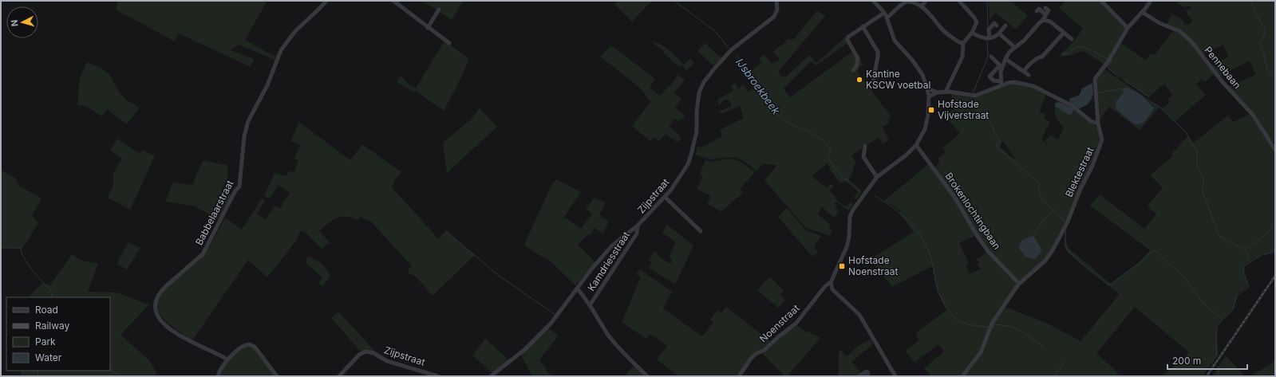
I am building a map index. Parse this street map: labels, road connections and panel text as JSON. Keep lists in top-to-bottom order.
{
  "streets": {
    "street": [
      "Pennebaan",
      "Blektestraat",
      "Zijpstraat",
      "Brokenlochtingbaan",
      "Babbelaarstraat",
      "Kamdriesstraat",
      "Noenstraat"
    ]
  },
  "crossings": [
    ["Pennebaan", "Blektestraat"],
    ["Blektestraat", "Brokenlochtingbaan"],
    ["Zijpstraat", "Kamdriesstraat"]
  ],
  "water": ["IJsbroekbeek"],
  "places": {
    "other": ["Kantine KSCW voetbal"],
    "transit": ["Hofstade Vijverstraat", "Hofstade Noenstraat"]
  },
  "legend": [
    "Road",
    "Railway",
    "Park",
    "Water"
  ],
  "scale_bar": "200 m",
  "north": "left"
}
